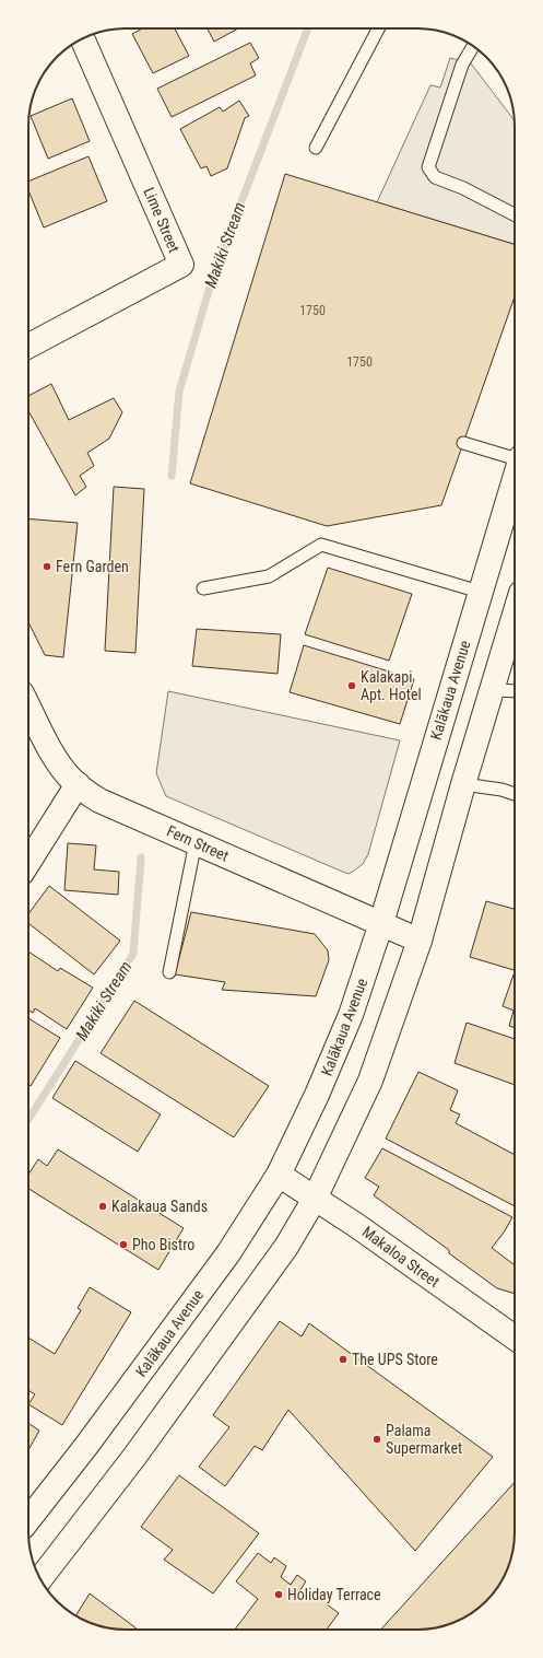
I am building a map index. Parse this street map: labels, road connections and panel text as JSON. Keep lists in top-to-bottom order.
{
  "streets": {
    "main road": [
      "Lime Street",
      "Kalākaua Avenue",
      "Fern Street",
      "Makaloa Street"
    ]
  },
  "crossings": [
    ["Kalākaua Avenue", "Fern Street"],
    ["Kalākaua Avenue", "Makaloa Street"]
  ],
  "water": ["Makiki Stream"],
  "places": [
    "Fern Garden",
    "Kalakapi Apt. Hotel",
    "Kalakaua Sands",
    "Pho Bistro",
    "The UPS Store",
    "Palama Supermarket",
    "Holiday Terrace"
  ],
  "house_numbers": ["1750", "1750"]
}
